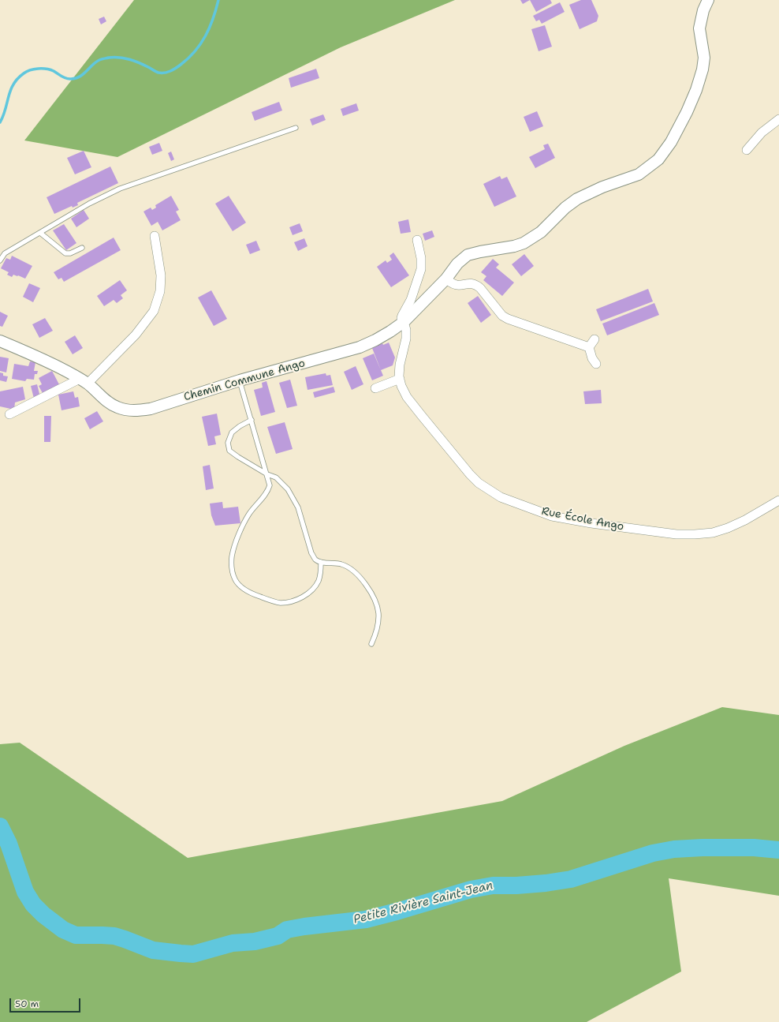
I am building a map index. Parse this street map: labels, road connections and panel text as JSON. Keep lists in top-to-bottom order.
{
  "streets": {
    "street": ["Chemin Commune Ango", "Rue École Ango"]
  },
  "crossings": [
    ["Chemin Commune Ango", "Rue École Ango"]
  ],
  "water": ["Petite Rivière Saint-Jean"],
  "scale_bar": "50 m"
}
